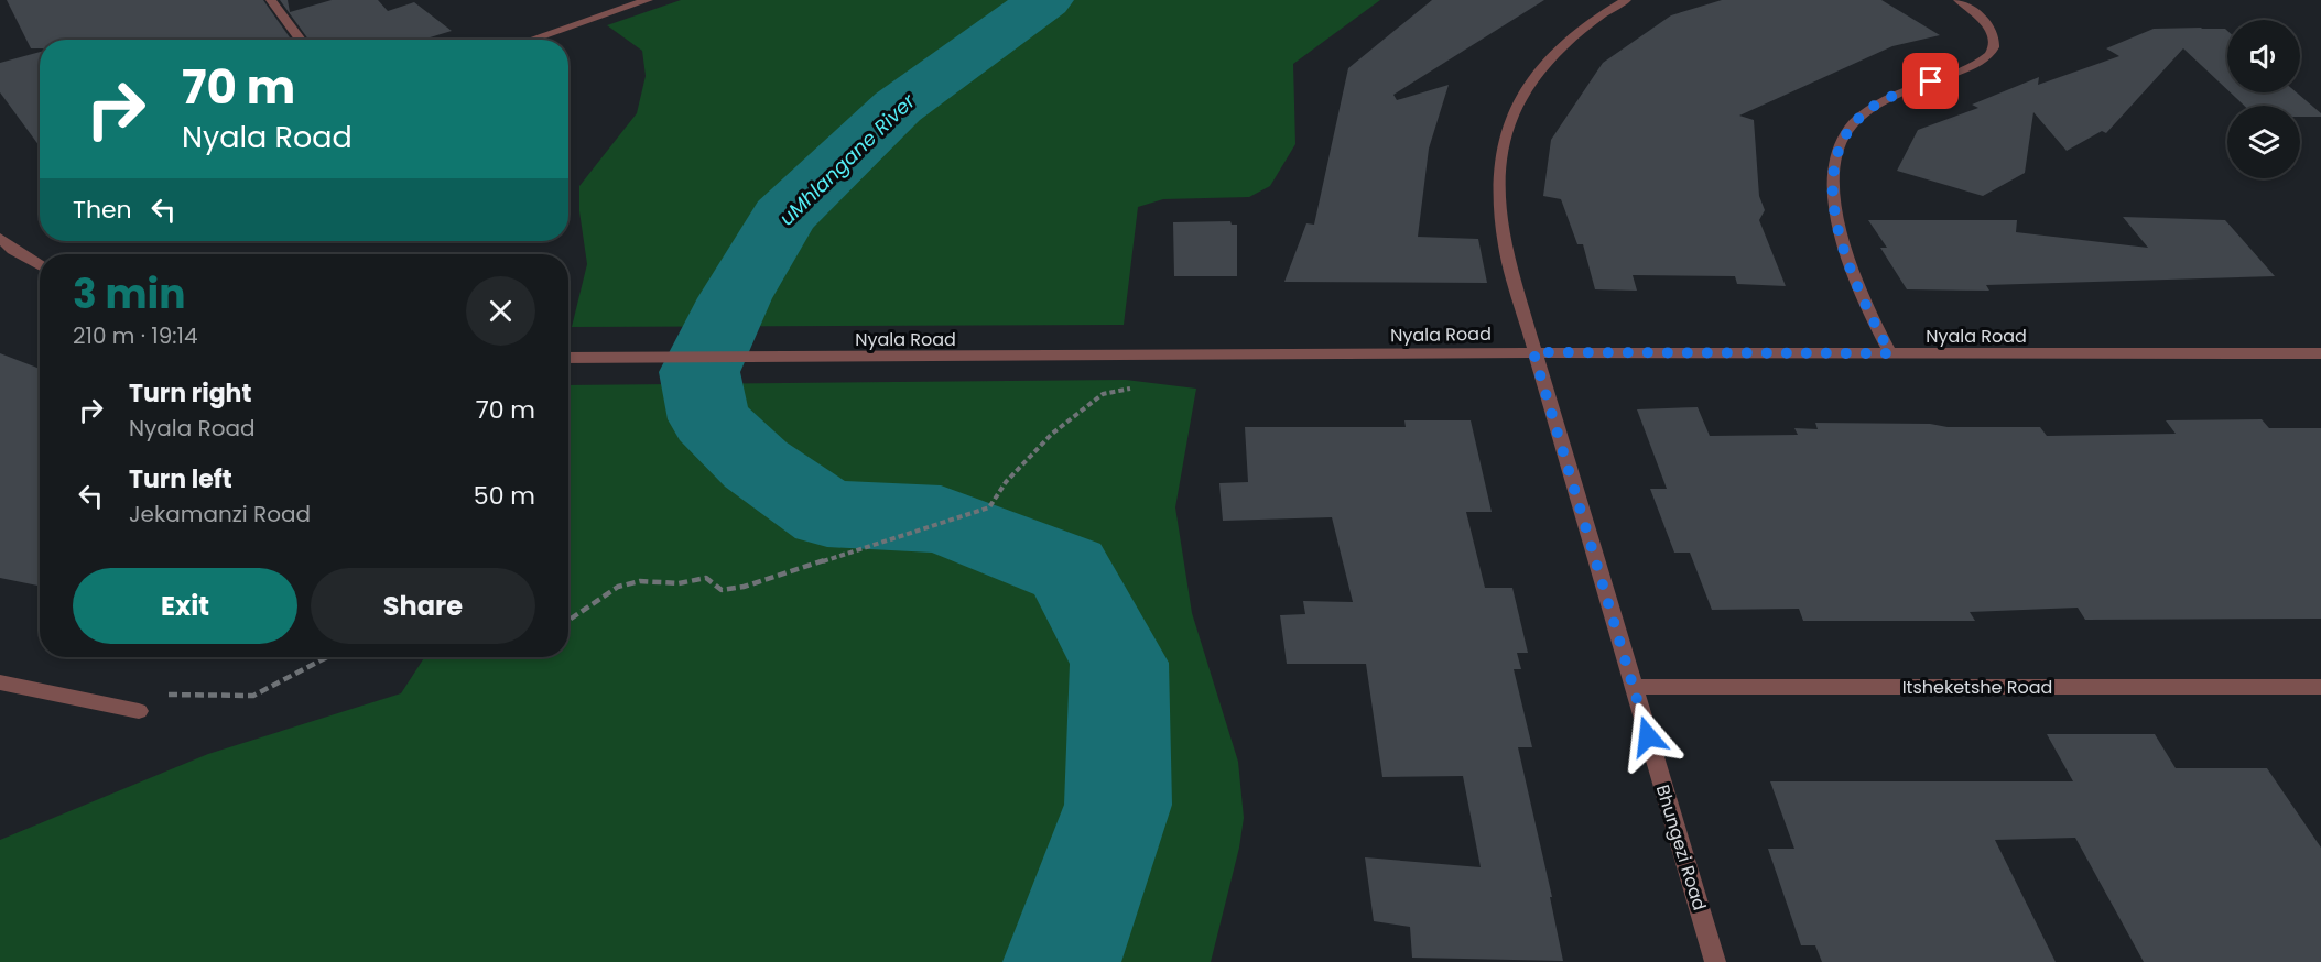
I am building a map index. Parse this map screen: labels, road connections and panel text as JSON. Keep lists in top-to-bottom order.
{
  "streets": {
    "street": ["Nyala Road", "Itsheketshe Road", "Bhungezi Road"]
  },
  "crossings": [
    ["Nyala Road", "Bhungezi Road"],
    ["Itsheketshe Road", "Bhungezi Road"]
  ],
  "water": ["uMhlangane River"],
  "page": {
    "turn": ["70 m", "Nyala Road"],
    "then": "Then",
    "heading": ["3 min", "210 m · 19:14"],
    "list": [
      {
        "name": "Turn right",
        "note": "Nyala Road",
        "value": "70 m"
      },
      {
        "name": "Turn left",
        "note": "Jekamanzi Road",
        "value": "50 m"
      }
    ],
    "buttons": ["Exit", "Share"]
  }
}
